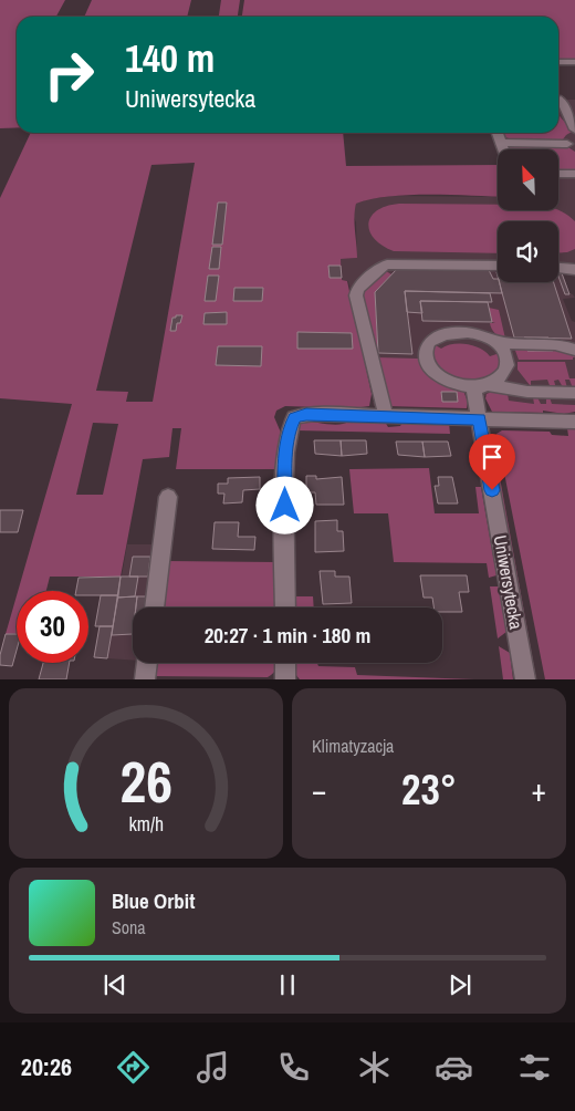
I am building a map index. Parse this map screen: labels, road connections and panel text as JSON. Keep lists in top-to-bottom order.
{
  "streets": {
    "street": ["Uniwersytecka"]
  },
  "north": "top left",
  "page": {
    "turn": ["140 m", "Uniwersytecka"],
    "limit": "30",
    "trip": "20:27 · 1 min · 180 m",
    "tile": "Klimatyzacja",
    "heat": ["−", "23°", "+"],
    "song": ["Blue Orbit", "Sona"],
    "tabs": "20:26",
    "gauge": ["26", "km/h"]
  }
}
